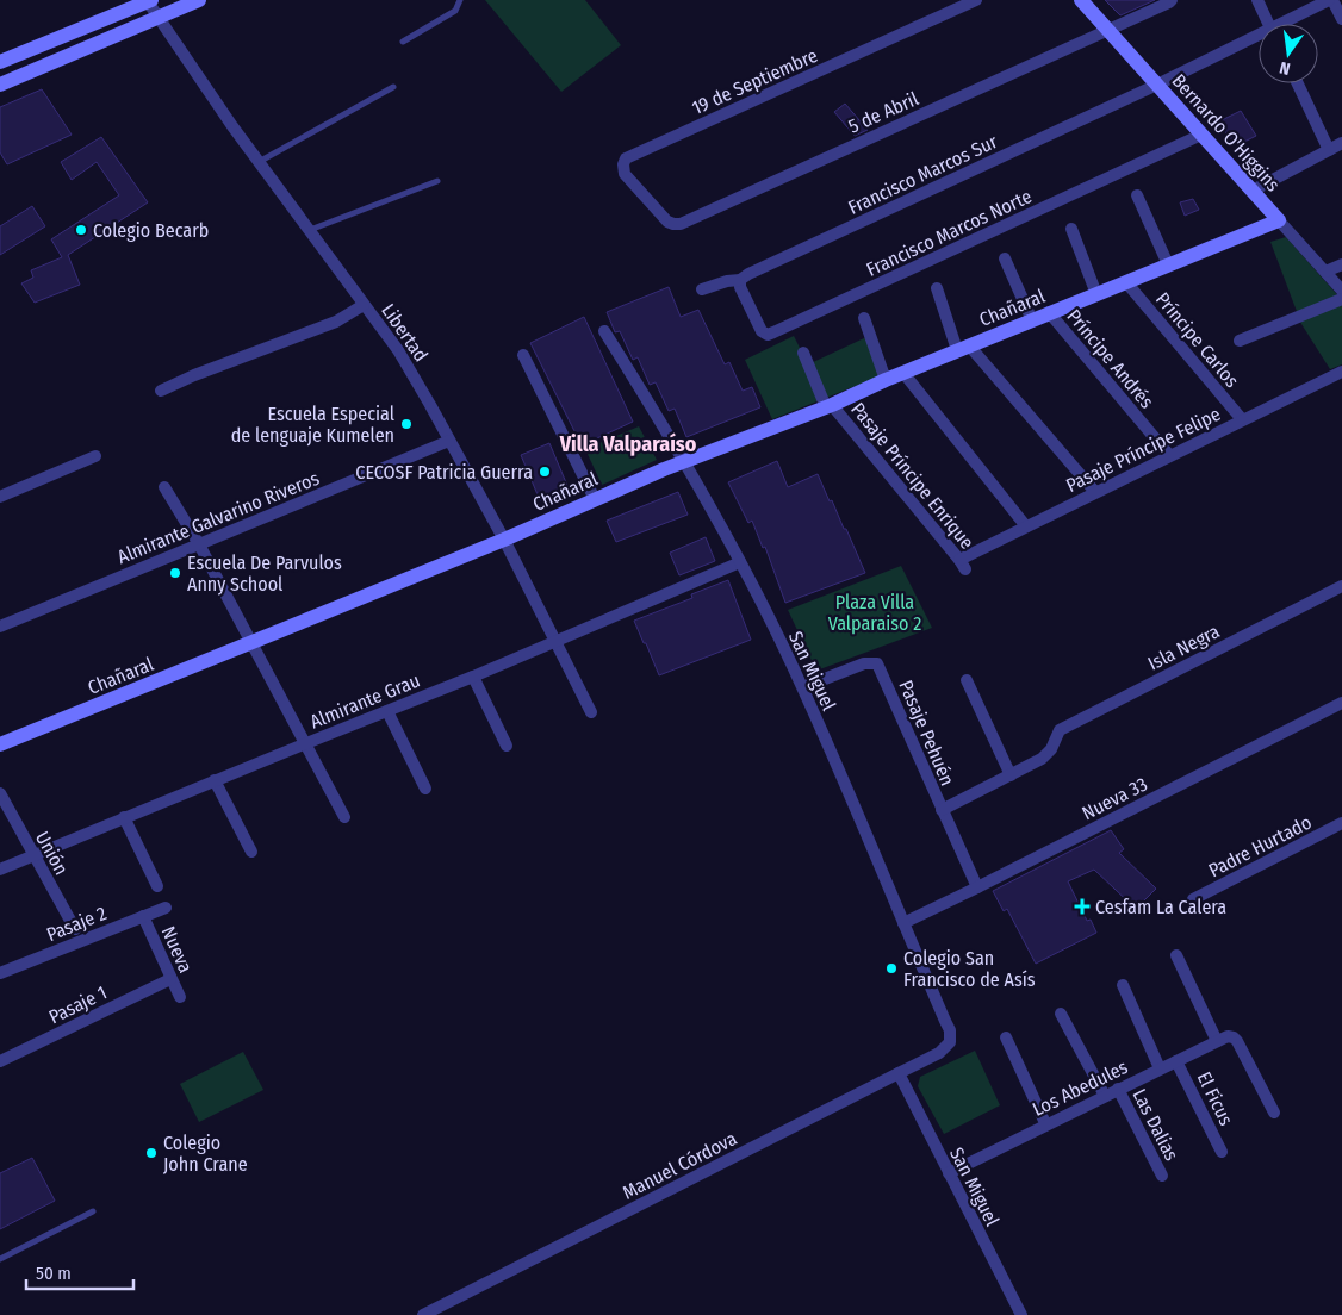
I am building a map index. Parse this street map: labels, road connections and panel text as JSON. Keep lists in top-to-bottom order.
{
  "streets": {
    "street": [
      "19 de Septiembre",
      "5 de Abril",
      "Bernardo O'Higgins",
      "Francisco Marcos Sur",
      "Francisco Marcos Norte",
      "Chañaral",
      "Libertad",
      "Príncipe Carlos",
      "Príncipe Andrés",
      "Pasaje Príncipe Felipe",
      "Pasaje Príncipe Enrique",
      "Almirante Galvarino Riveros",
      "Isla Negra",
      "San Miguel",
      "Almirante Grau",
      "Pasaje Pehuén",
      "Nueva 33",
      "Padre Hurtado",
      "Unión",
      "Pasaje 2",
      "Nueva",
      "Pasaje 1",
      "Los Abedules",
      "El Ficus",
      "Las Dalias",
      "Manuel Córdova"
    ]
  },
  "crossings": [
    ["19 de Septiembre", "5 de Abril"],
    ["5 de Abril", "Bernardo O'Higgins"],
    ["Bernardo O'Higgins", "Francisco Marcos Sur"],
    ["Bernardo O'Higgins", "Francisco Marcos Norte"],
    ["Bernardo O'Higgins", "Chañaral"],
    ["Francisco Marcos Sur", "Francisco Marcos Norte"],
    ["Chañaral", "Libertad"],
    ["Chañaral", "Príncipe Carlos"],
    ["Chañaral", "Príncipe Andrés"],
    ["Chañaral", "Pasaje Príncipe Enrique"],
    ["Chañaral", "San Miguel"],
    ["Libertad", "Almirante Galvarino Riveros"],
    ["Libertad", "Almirante Grau"],
    ["Príncipe Carlos", "Pasaje Príncipe Felipe"],
    ["Príncipe Andrés", "Pasaje Príncipe Felipe"],
    ["Pasaje Príncipe Felipe", "Pasaje Príncipe Enrique"],
    ["Isla Negra", "Pasaje Pehuén"],
    ["San Miguel", "Almirante Grau"],
    ["San Miguel", "Pasaje Pehuén"],
    ["San Miguel", "Nueva 33"],
    ["San Miguel", "Los Abedules"],
    ["San Miguel", "Manuel Córdova"],
    ["Almirante Grau", "Unión"],
    ["Pasaje Pehuén", "Nueva 33"],
    ["Pasaje 2", "Nueva"],
    ["Nueva", "Pasaje 1"],
    ["Los Abedules", "El Ficus"],
    ["Los Abedules", "Las Dalias"]
  ],
  "districts": ["Villa Valparaíso"],
  "parks": ["Plaza Villa Valparaiso 2"],
  "places": {
    "other": [
      "Colegio Becarb",
      "Escuela Especial de lenguaje Kumelen",
      "CECOSF Patricia Guerra",
      "Escuela De Parvulos Anny School",
      "Colegio San Francisco de Asís",
      "Colegio John Crane"
    ],
    "health": ["Cesfam La Calera"]
  },
  "scale_bar": "50 m",
  "north": "bottom"
}
